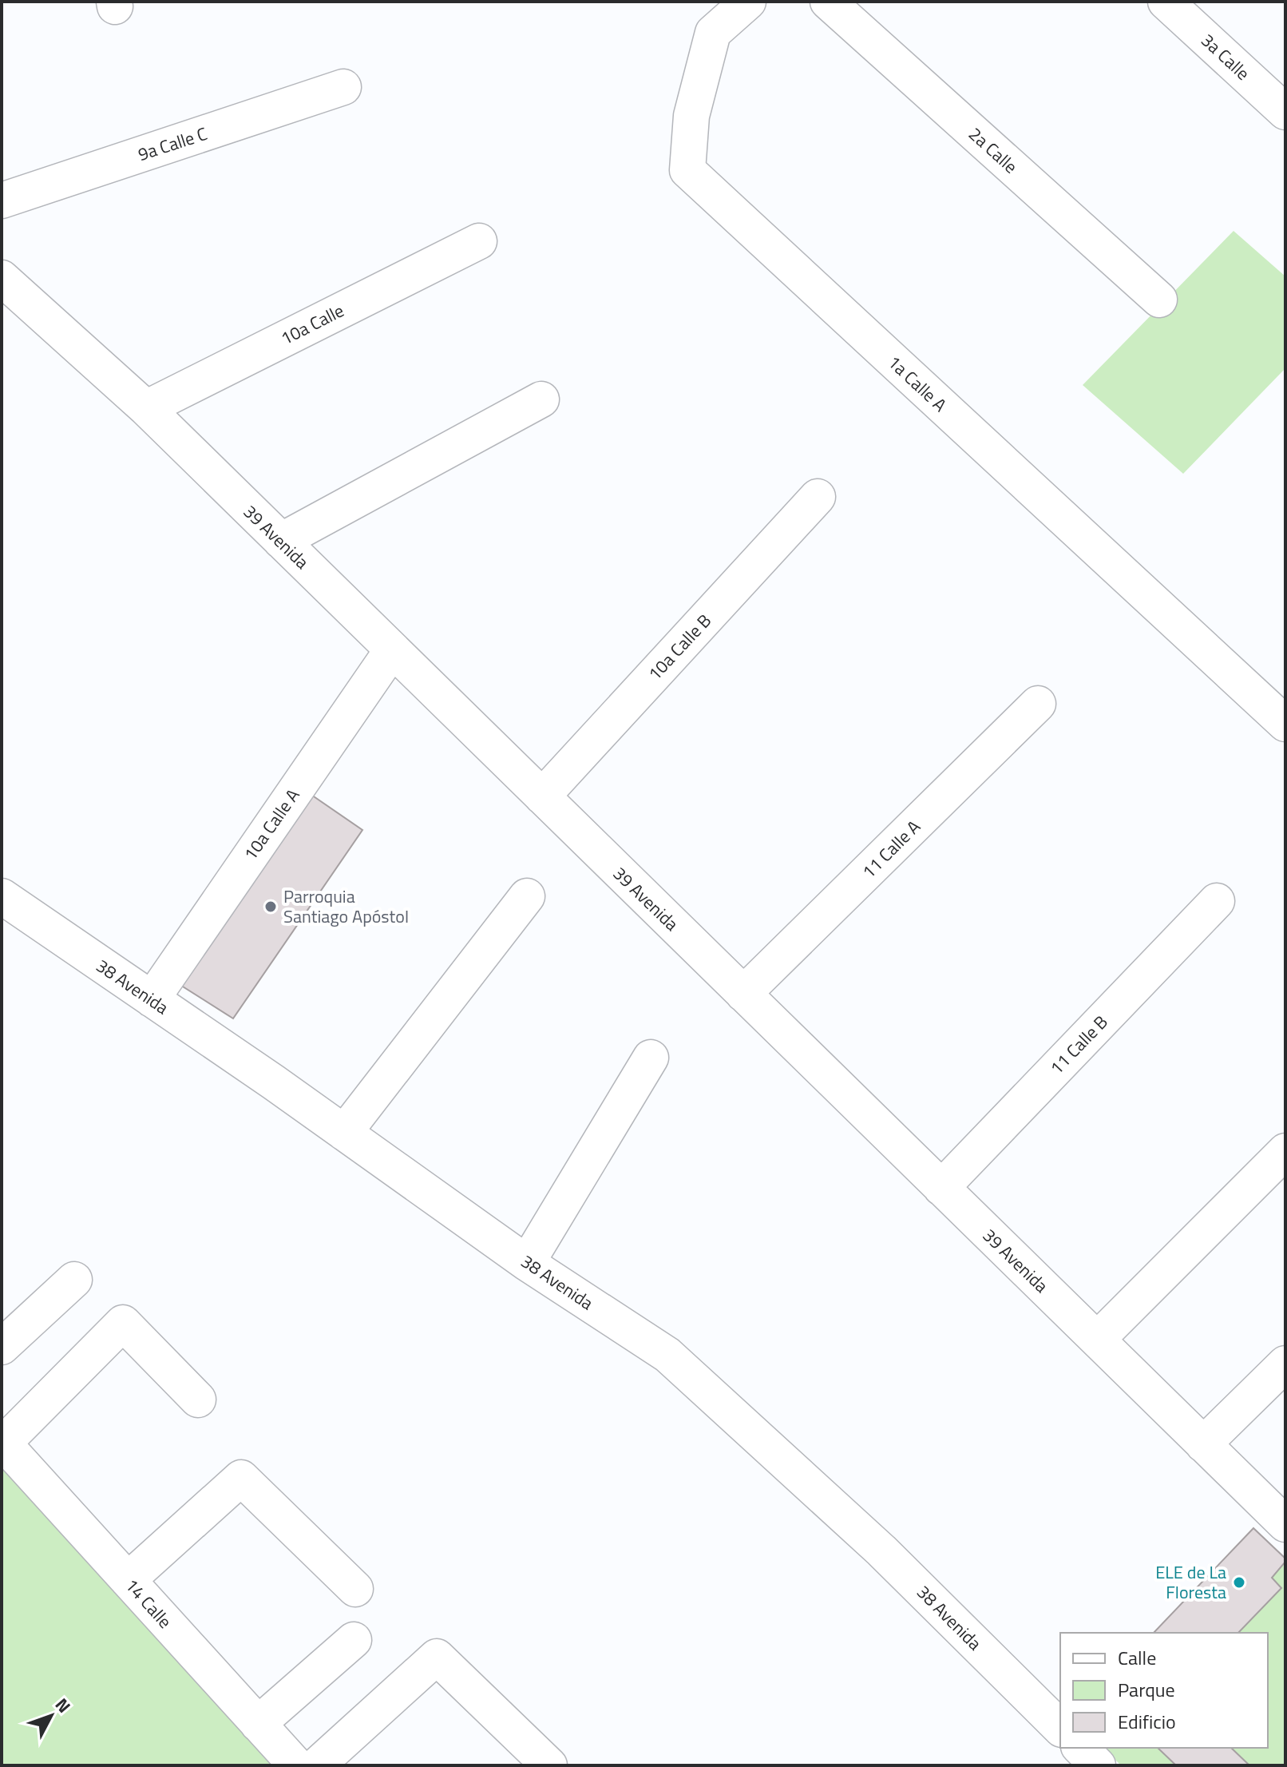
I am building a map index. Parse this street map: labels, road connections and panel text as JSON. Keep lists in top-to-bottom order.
{
  "streets": {
    "street": [
      "3a Calle",
      "9a Calle C",
      "2a Calle",
      "10a Calle",
      "1a Calle A",
      "39 Avenida",
      "10a Calle B",
      "10a Calle A",
      "11 Calle A",
      "38 Avenida",
      "11 Calle B",
      "14 Calle"
    ]
  },
  "crossings": [
    ["10a Calle", "39 Avenida"],
    ["39 Avenida", "10a Calle B"],
    ["39 Avenida", "10a Calle A"],
    ["39 Avenida", "11 Calle A"],
    ["39 Avenida", "11 Calle B"],
    ["10a Calle A", "38 Avenida"]
  ],
  "places": ["Parroquia Santiago Apóstol", "ELE de La Floresta"],
  "legend": ["Calle", "Parque", "Edificio"],
  "north": "top right"
}
